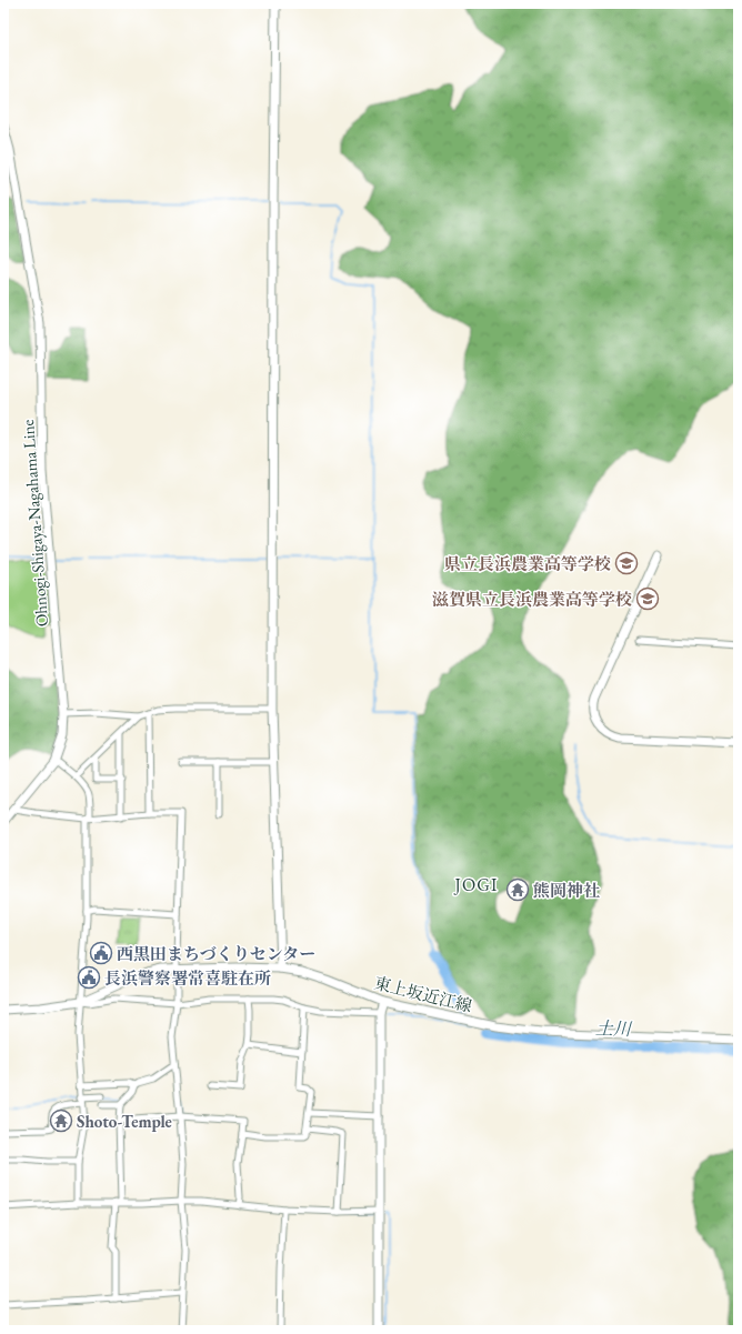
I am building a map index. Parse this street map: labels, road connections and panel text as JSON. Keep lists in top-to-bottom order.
{
  "streets": {
    "street": ["Ohnogi-Shigaya-Nagahama Line", "東上坂近江線"]
  },
  "districts": ["JOGI"],
  "water": ["土川"],
  "places": {
    "school or university": ["県立長浜農業高等学校", "滋賀県立長浜農業高等学校"],
    "temple": ["熊岡神社", "Shoto-Temple"],
    "public building": ["西黒田まちづくりセンター", "長浜警察署常喜駐在所"]
  }
}
